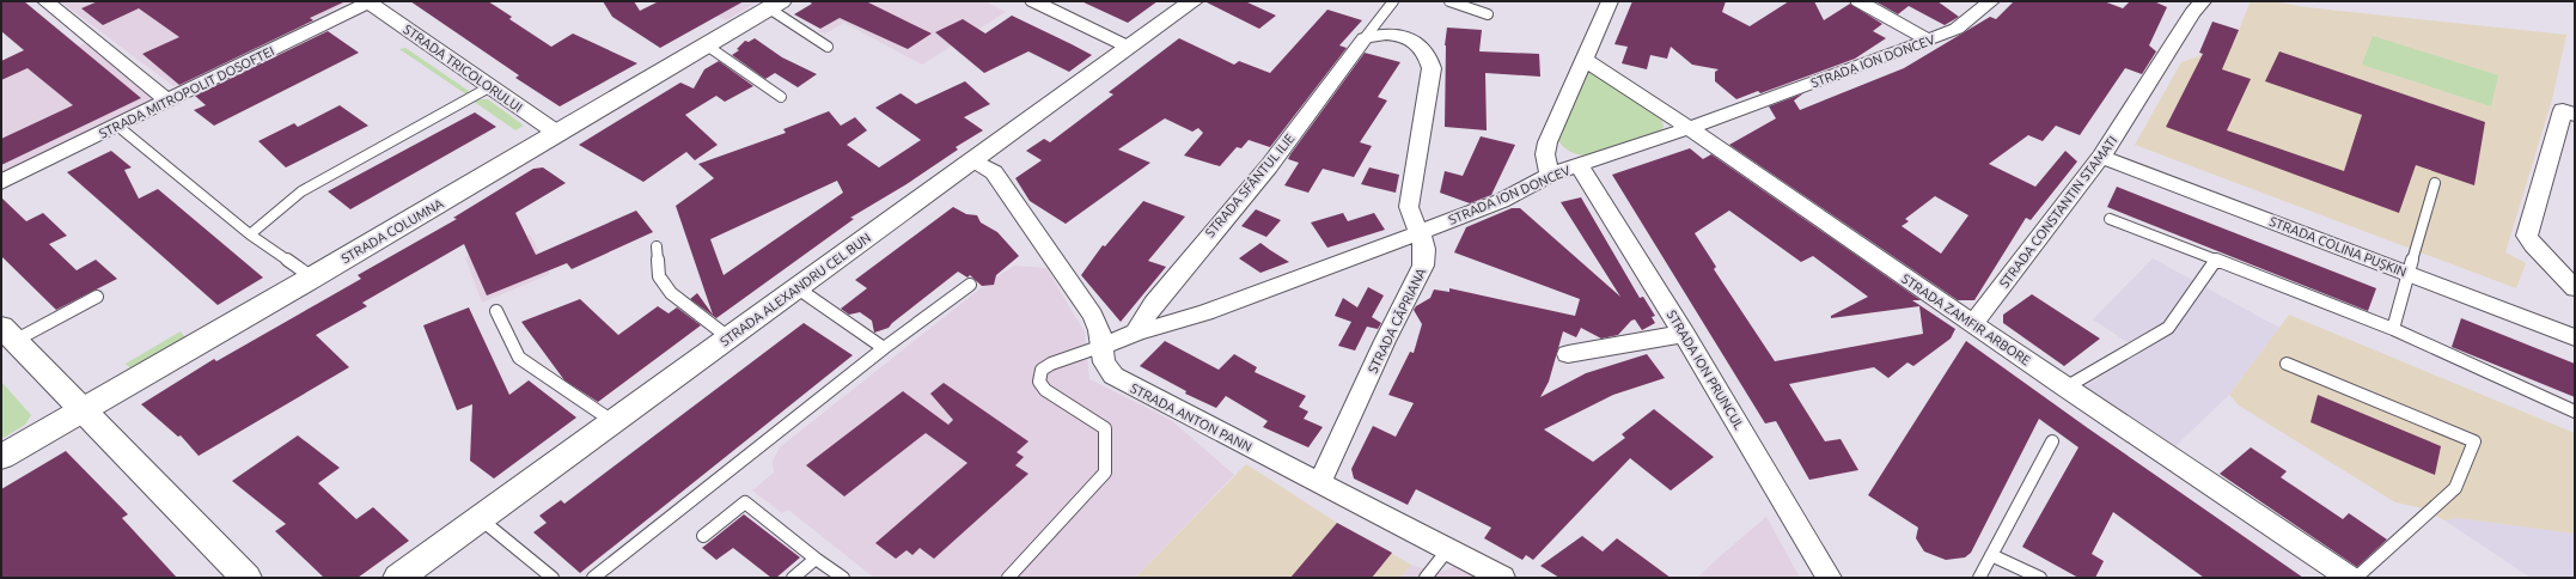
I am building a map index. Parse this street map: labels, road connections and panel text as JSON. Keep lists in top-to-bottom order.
{
  "streets": {
    "main road": ["STRADA COLUMNA", "STRADA ALEXANDRU CEL BUN"],
    "street": [
      "STRADA ION DONCEV",
      "STRADA TRICOLORULUI",
      "STRADA MITROPOLIT DOSOFTEI",
      "STRADA SFÂNTUL ILIE",
      "STRADA CONSTANTIN STAMATI",
      "STRADA COLINA PUȘKIN",
      "STRADA ZAMFIR ARBORE",
      "STRADA CĂPRIANA",
      "STRADA ION PRUNCUL",
      "STRADA ANTON PANN"
    ]
  },
  "crossings": [
    ["STRADA ION DONCEV", "STRADA SFÂNTUL ILIE"],
    ["STRADA ION DONCEV", "STRADA ZAMFIR ARBORE"],
    ["STRADA ION DONCEV", "STRADA CĂPRIANA"],
    ["STRADA ION DONCEV", "STRADA ION PRUNCUL"],
    ["STRADA ION DONCEV", "STRADA ANTON PANN"],
    ["STRADA TRICOLORULUI", "STRADA MITROPOLIT DOSOFTEI"],
    ["STRADA TRICOLORULUI", "STRADA COLUMNA"],
    ["STRADA SFÂNTUL ILIE", "STRADA CĂPRIANA"],
    ["STRADA CONSTANTIN STAMATI", "STRADA COLINA PUȘKIN"],
    ["STRADA CONSTANTIN STAMATI", "STRADA ZAMFIR ARBORE"],
    ["STRADA ALEXANDRU CEL BUN", "STRADA ANTON PANN"],
    ["STRADA CĂPRIANA", "STRADA ANTON PANN"]
  ]
}
